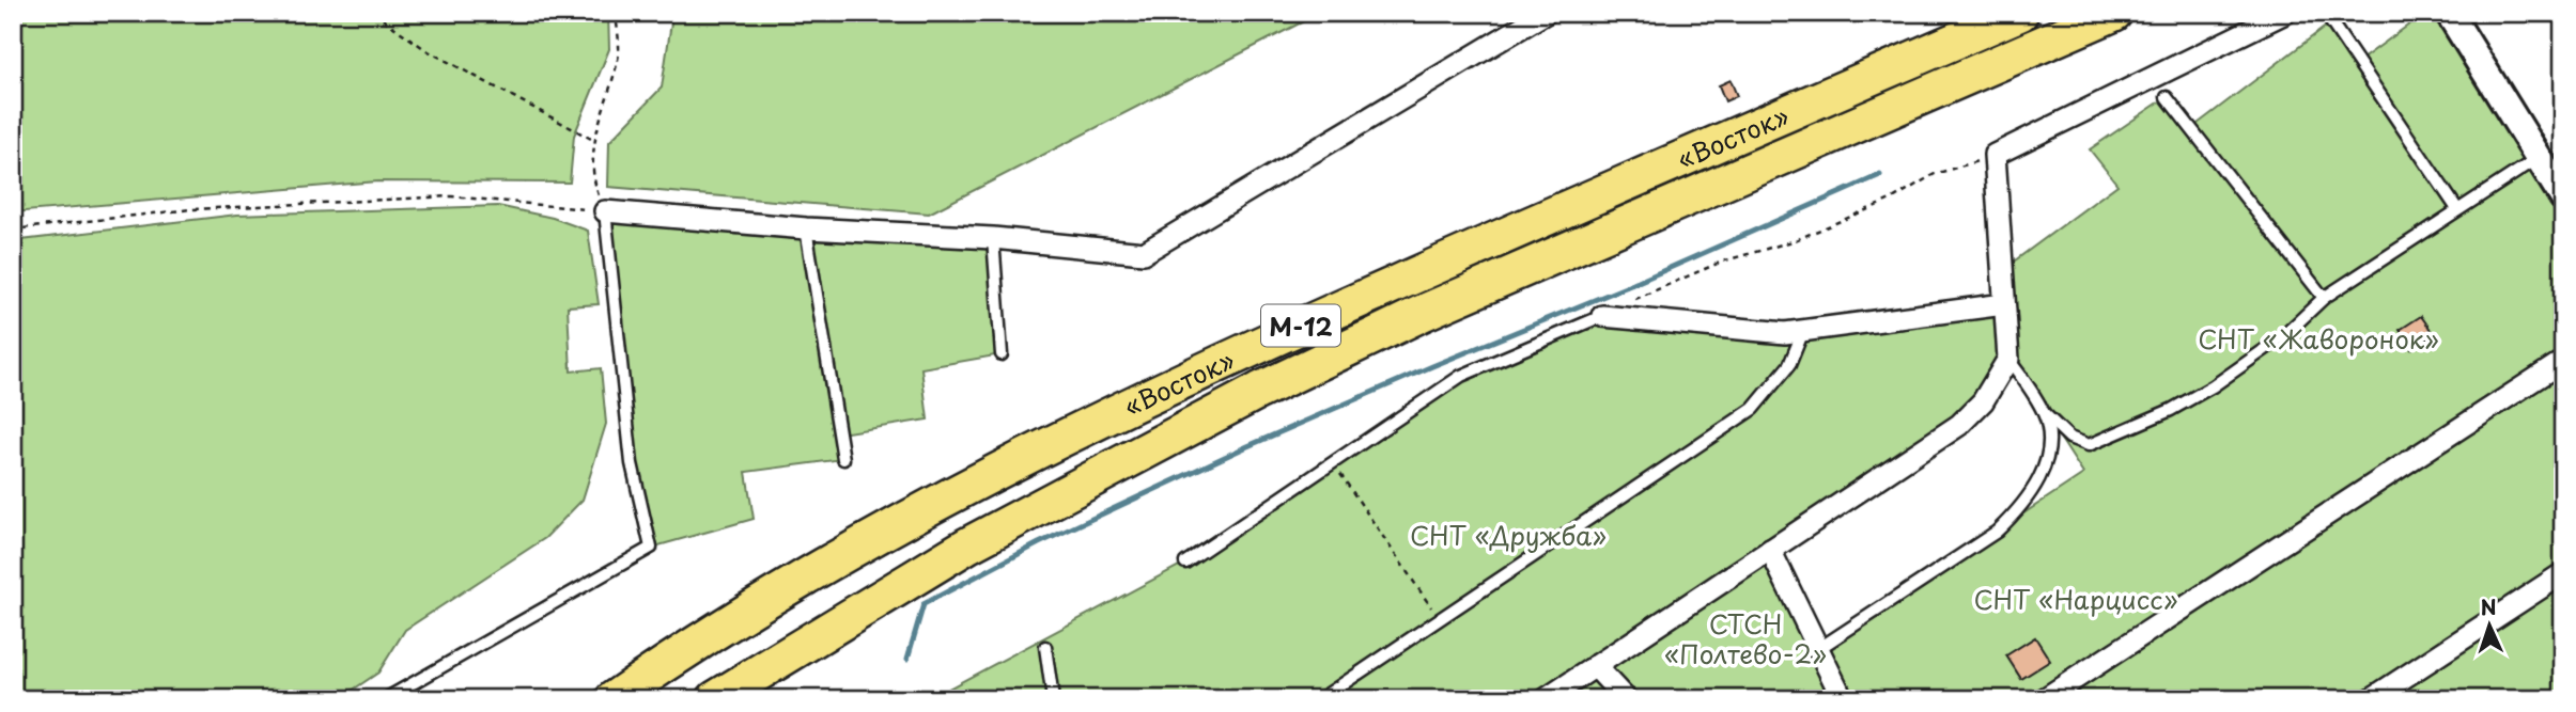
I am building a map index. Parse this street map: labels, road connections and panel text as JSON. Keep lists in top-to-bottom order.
{
  "streets": {
    "highway": ["«Восток»", "М-12"]
  },
  "parks": [
    "СНТ «Жаворонок»",
    "СНТ «Дружба»",
    "СНТ «Нарцисс»",
    "СТСН «Полтево-2»"
  ],
  "north": "top"
}
